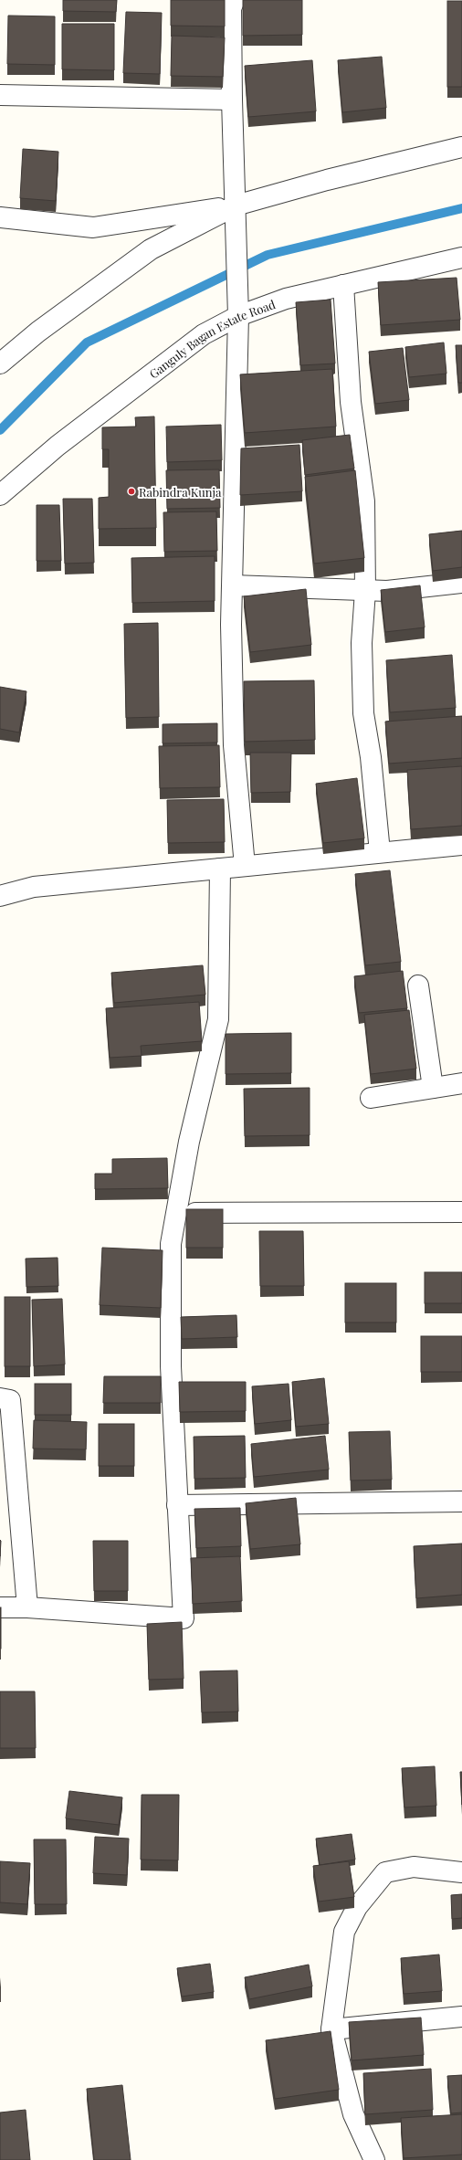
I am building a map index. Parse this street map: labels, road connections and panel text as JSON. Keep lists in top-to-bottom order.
{
  "streets": {
    "street": ["Ganguly Bagan Estate Road"]
  },
  "places": ["Rabindra Kunja"]
}
